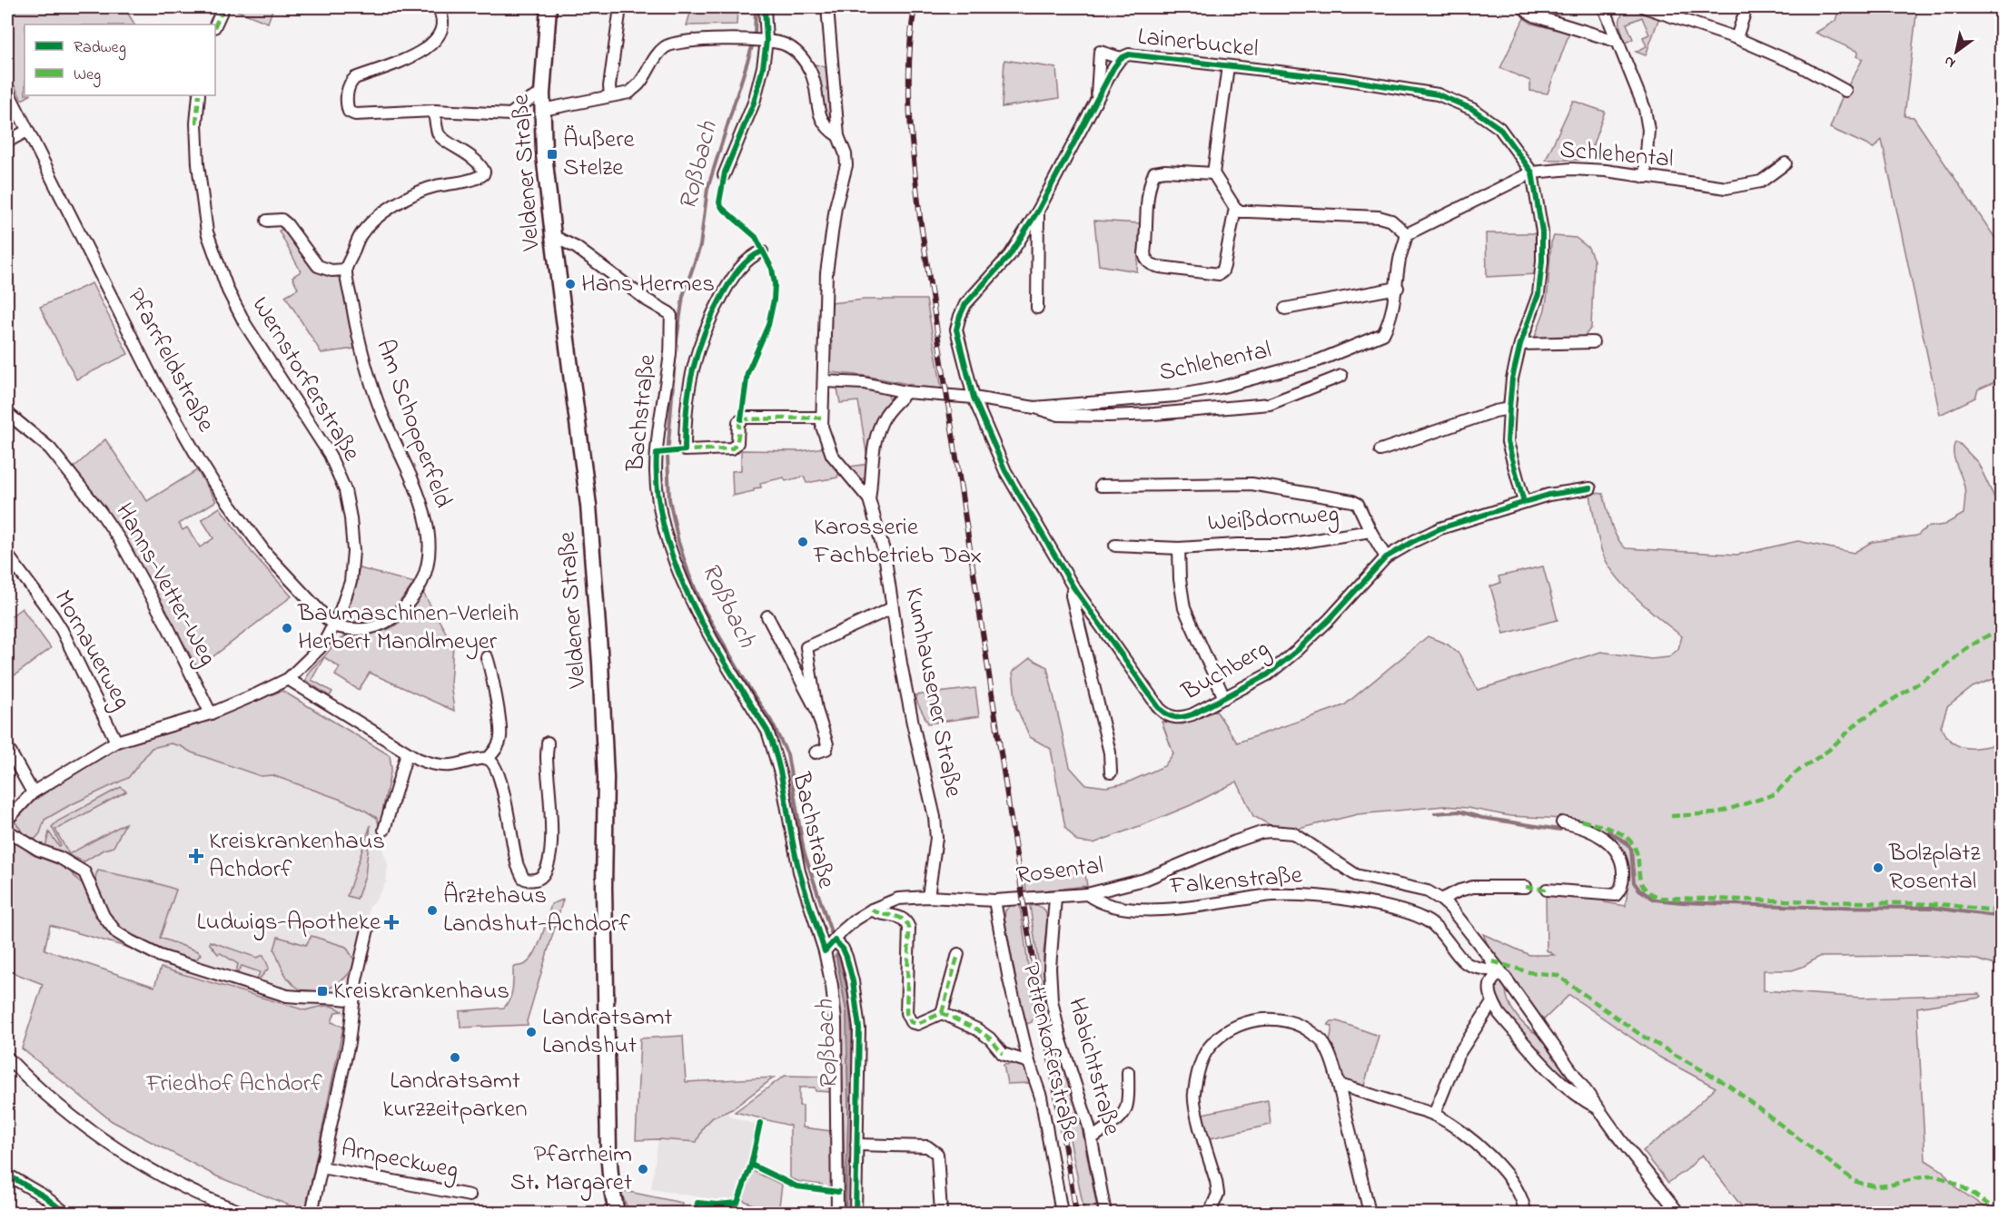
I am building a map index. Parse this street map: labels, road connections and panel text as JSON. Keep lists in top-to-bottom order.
{
  "streets": {
    "main road": ["Veldener Straße"],
    "street": [
      "Lainerbuckel",
      "Schlehental",
      "Pfarrfeldstraße",
      "Wernstorferstraße",
      "Bachstraße",
      "Am Schopperfeld",
      "Weißdornweg",
      "Hanns-Vetter-Weg",
      "Mornauerweg",
      "Buchberg",
      "Kumhausener Straße",
      "Rosental",
      "Falkenstraße",
      "Pettenkoferstraße",
      "Habichtstraße",
      "Arnpeckweg"
    ]
  },
  "crossings": [
    ["Lainerbuckel", "Schlehental"],
    ["Lainerbuckel", "Buchberg"],
    ["Schlehental", "Buchberg"],
    ["Schlehental", "Kumhausener Straße"],
    ["Veldener Straße", "Bachstraße"],
    ["Pfarrfeldstraße", "Wernstorferstraße"],
    ["Pfarrfeldstraße", "Am Schopperfeld"],
    ["Wernstorferstraße", "Am Schopperfeld"],
    ["Wernstorferstraße", "Hanns-Vetter-Weg"],
    ["Wernstorferstraße", "Mornauerweg"],
    ["Bachstraße", "Rosental"],
    ["Weißdornweg", "Buchberg"],
    ["Kumhausener Straße", "Rosental"],
    ["Rosental", "Falkenstraße"],
    ["Rosental", "Pettenkoferstraße"],
    ["Rosental", "Habichtstraße"]
  ],
  "water": ["Roßbach"],
  "parks": ["Friedhof Achdorf"],
  "places": {
    "transit": ["Äußere Stelze", "Kreiskrankenhaus"],
    "other": [
      "Hans Hermes",
      "Karosserie Fachbetrieb Dax",
      "Baumaschinen-Verleih Herbert Mandlmeyer",
      "Bolzplatz Rosental",
      "Ärztehaus Landshut-Achdorf",
      "Landratsamt Landshut",
      "Landratsamt kurzzeitparken",
      "Pfarrheim St. Margaret"
    ],
    "health": ["Kreiskrankenhaus Achdorf", "Ludwigs-Apotheke"]
  },
  "legend": ["Radweg", "Weg"],
  "north": "bottom left"
}
